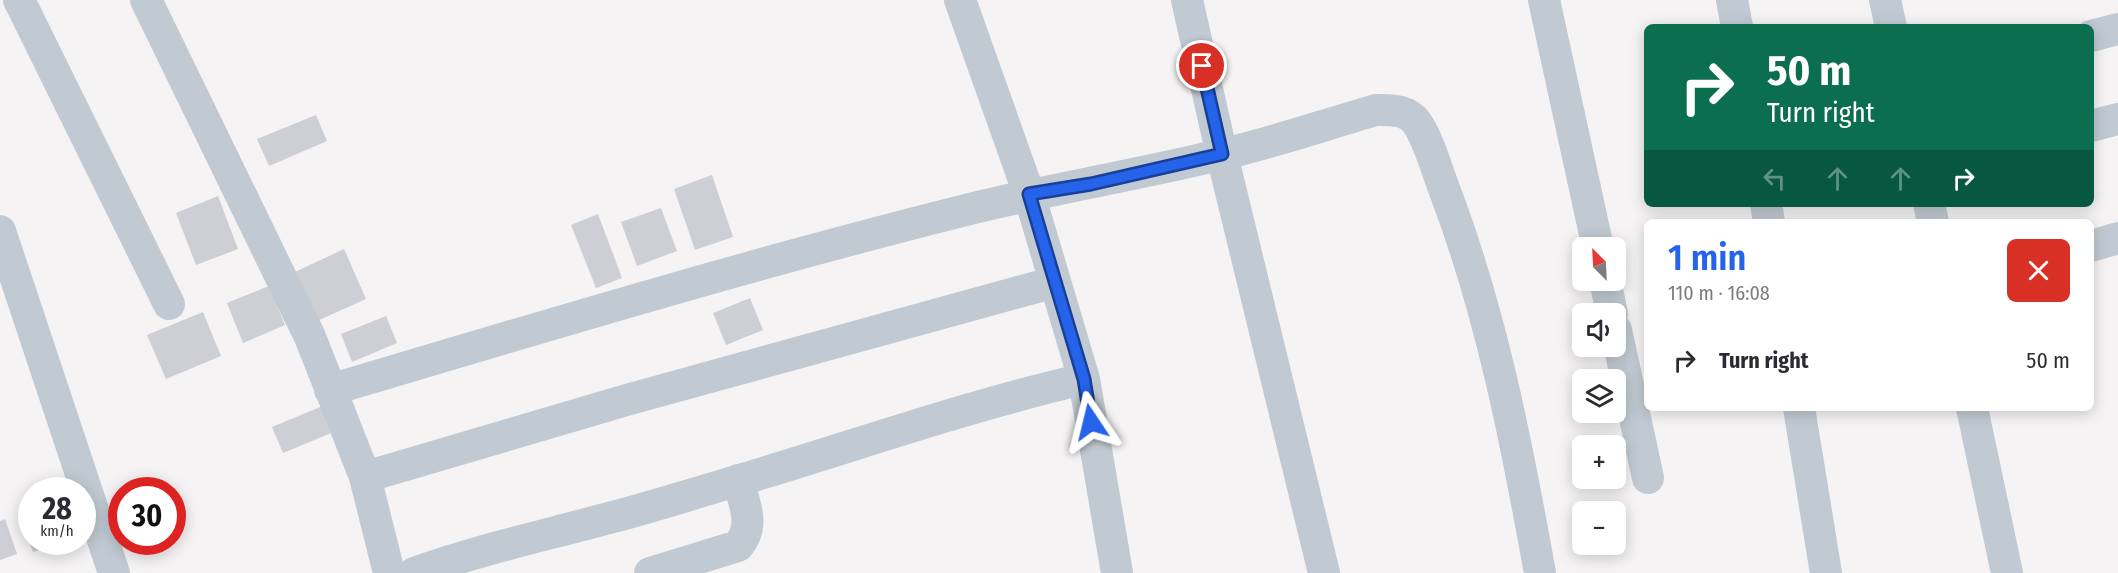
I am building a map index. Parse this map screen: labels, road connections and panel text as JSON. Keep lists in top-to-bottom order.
{
  "north": "top left",
  "page": {
    "turn": ["50 m", "Turn right"],
    "heading": ["1 min", "110 m · 16:08"],
    "map_buttons": ["+", "−"],
    "list": [
      {
        "name": "Turn right",
        "value": "50 m"
      }
    ],
    "speed": "28 km/h",
    "limit": "30"
  }
}
